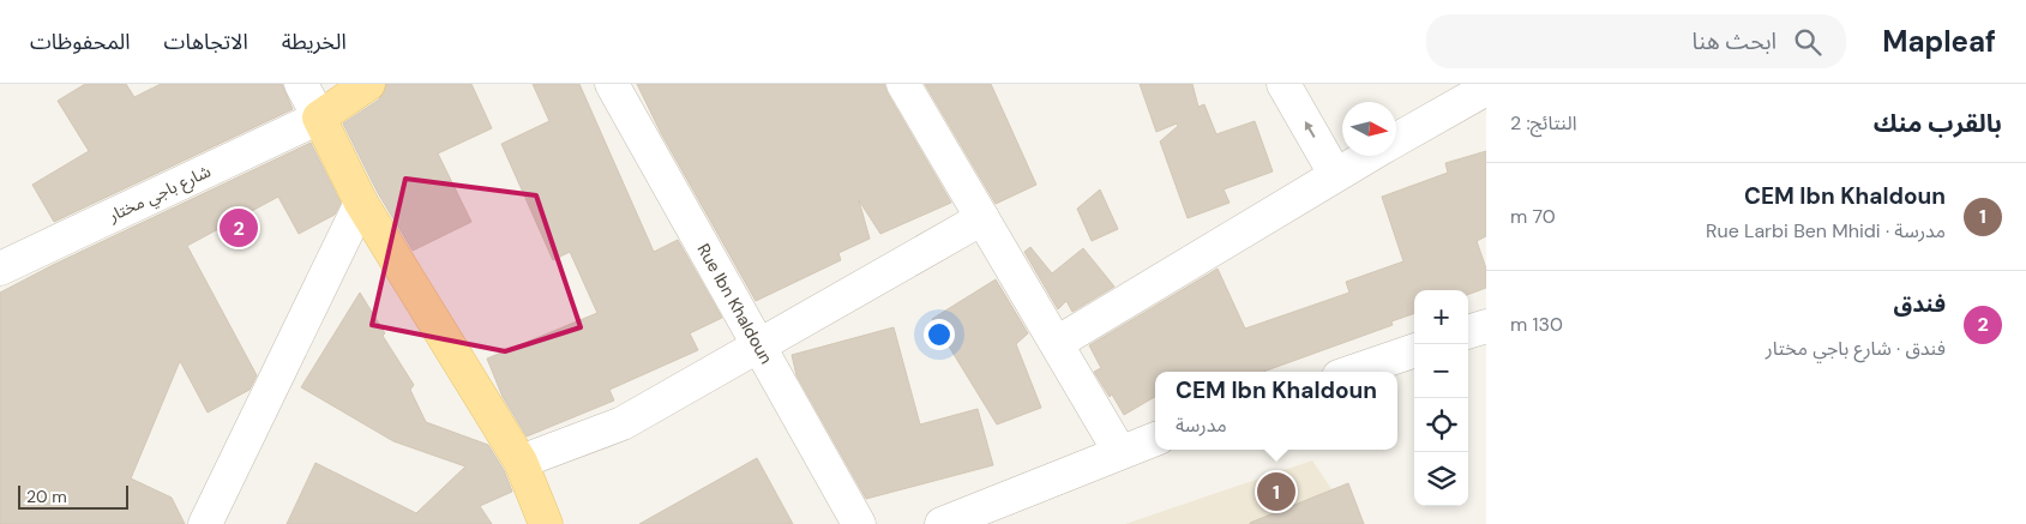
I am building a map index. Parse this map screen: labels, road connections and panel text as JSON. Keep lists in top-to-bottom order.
{
  "streets": {
    "street": ["شارع باجي مختار", "Rue Ibn Khaldoun"]
  },
  "scale_bar": "20 m",
  "north": "right",
  "page": {
    "header": "Mapleaf",
    "search": "ابحث هنا",
    "nav": ["الخريطة", "الاتجاهات", "المحفوظات"],
    "heading": ["بالقرب منك", "النتائج: 2"],
    "list": [
      {
        "mark": "1",
        "name": "CEM Ibn Khaldoun",
        "note": "مدرسة · Rue Larbi Ben Mhidi",
        "value": "70 m"
      },
      {
        "mark": "2",
        "name": "فندق",
        "note": "فندق · شارع باجي مختار",
        "value": "130 m"
      }
    ],
    "pins": ["2", "1"],
    "map_buttons": ["+", "−"],
    "popup": ["CEM Ibn Khaldoun", "مدرسة"],
    "scale": "20 m"
  }
}
